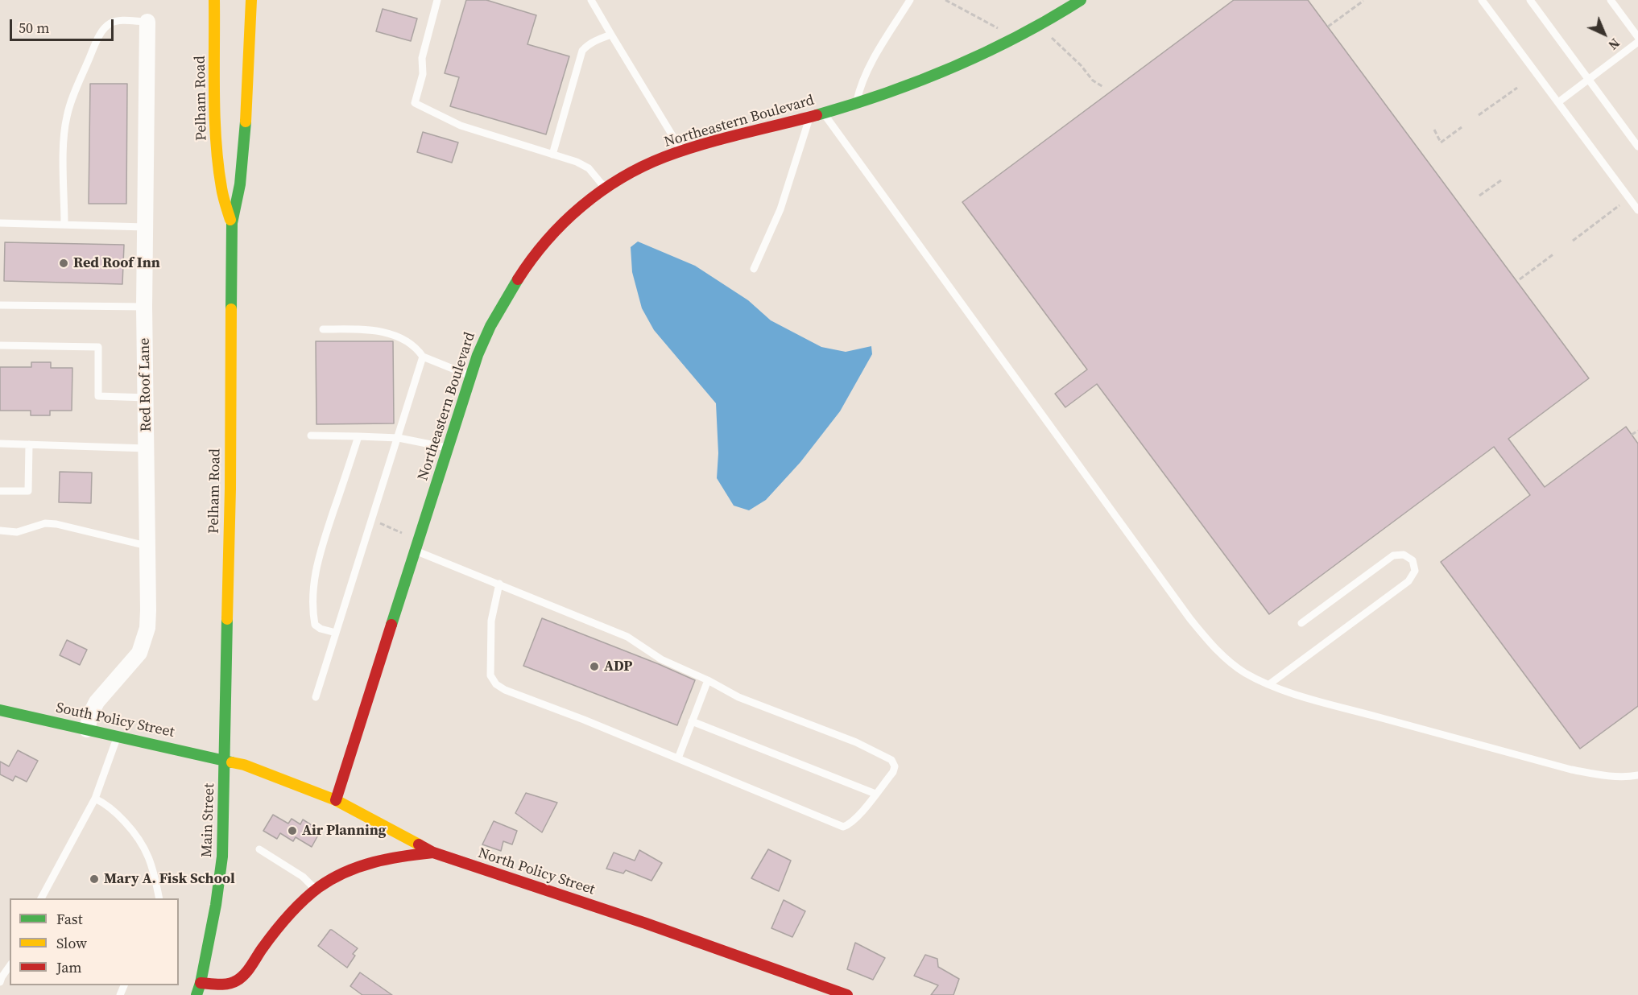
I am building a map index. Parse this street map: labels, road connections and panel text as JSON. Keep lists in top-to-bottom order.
{
  "streets": {
    "street": [
      "Pelham Road",
      "Northeastern Boulevard",
      "Red Roof Lane",
      "South Policy Street",
      "Main Street",
      "North Policy Street"
    ]
  },
  "crossings": [
    ["Pelham Road", "South Policy Street"],
    ["Pelham Road", "Main Street"],
    ["Pelham Road", "North Policy Street"],
    ["Northeastern Boulevard", "North Policy Street"],
    ["Red Roof Lane", "South Policy Street"],
    ["South Policy Street", "Main Street"],
    ["South Policy Street", "North Policy Street"],
    ["Main Street", "North Policy Street"]
  ],
  "places": [
    "Red Roof Inn",
    "ADP",
    "Air Planning",
    "Mary A. Fisk School"
  ],
  "legend": ["Fast", "Slow", "Jam"],
  "scale_bar": "50 m",
  "north": "bottom right"
}
